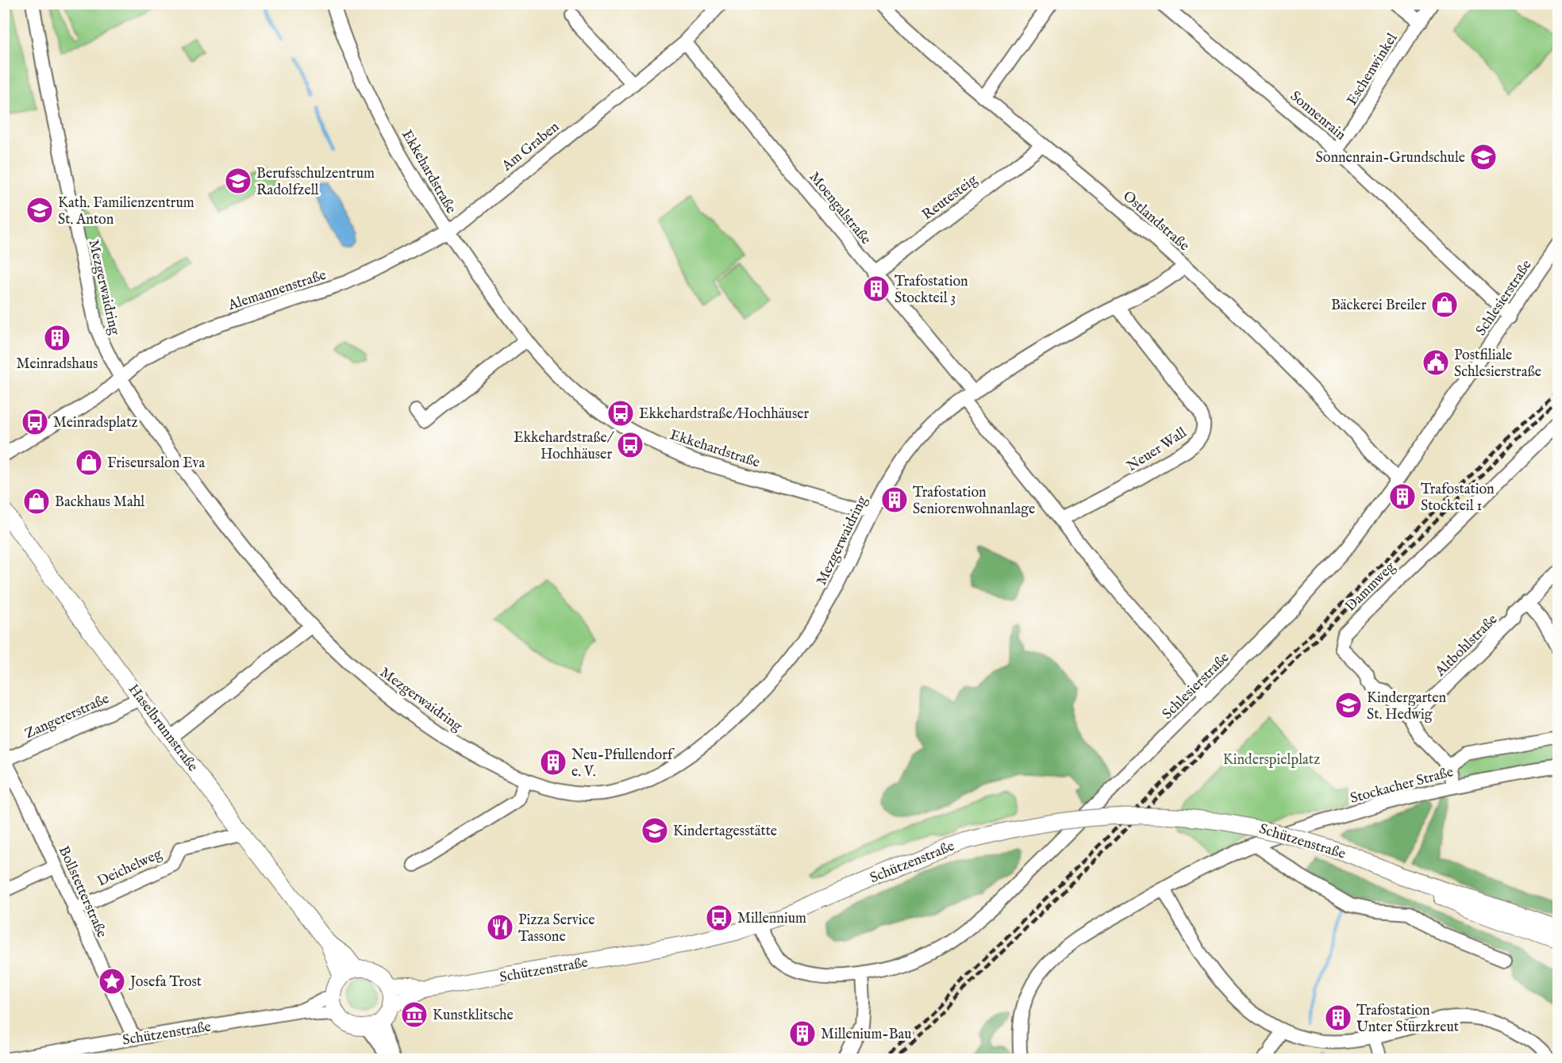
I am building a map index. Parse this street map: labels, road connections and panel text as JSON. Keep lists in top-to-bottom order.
{
  "streets": {
    "main road": ["Haselbrunnstraße", "Schützenstraße"],
    "street": [
      "Eschenwinkel",
      "Sonnenrain",
      "Am Graben",
      "Ekkehardstraße",
      "Reutesteig",
      "Moengalstraße",
      "Ostlandstraße",
      "Mezgerwaidring",
      "Alemannenstraße",
      "Schlesierstraße",
      "Neuer Wall",
      "Dammweg",
      "Altbohlstraße",
      "Zangererstraße",
      "Stockacher Straße",
      "Deichelweg",
      "Bollstetterstraße"
    ]
  },
  "crossings": [
    ["Eschenwinkel", "Sonnenrain"],
    ["Sonnenrain", "Schlesierstraße"],
    ["Am Graben", "Ekkehardstraße"],
    ["Am Graben", "Moengalstraße"],
    ["Am Graben", "Alemannenstraße"],
    ["Ekkehardstraße", "Mezgerwaidring"],
    ["Ekkehardstraße", "Alemannenstraße"],
    ["Reutesteig", "Moengalstraße"],
    ["Reutesteig", "Ostlandstraße"],
    ["Moengalstraße", "Mezgerwaidring"],
    ["Ostlandstraße", "Mezgerwaidring"],
    ["Ostlandstraße", "Schlesierstraße"],
    ["Mezgerwaidring", "Alemannenstraße"],
    ["Mezgerwaidring", "Neuer Wall"],
    ["Schlesierstraße", "Schützenstraße"],
    ["Dammweg", "Altbohlstraße"],
    ["Zangererstraße", "Haselbrunnstraße"],
    ["Zangererstraße", "Bollstetterstraße"],
    ["Haselbrunnstraße", "Schützenstraße"],
    ["Haselbrunnstraße", "Deichelweg"],
    ["Schützenstraße", "Bollstetterstraße"],
    ["Deichelweg", "Bollstetterstraße"]
  ],
  "parks": ["Kinderspielplatz"],
  "places": {
    "school or university": [
      "Sonnenrain-Grundschule",
      "Berufsschulzentrum Radolfzell",
      "Kath. Familienzentrum St. Anton",
      "Kindergarten St. Hedwig",
      "Kindertagesstätte"
    ],
    "building": [
      "Trafostation Stockteil 3",
      "Meinradshaus",
      "Trafostation Stockteil 1",
      "Trafostation Seniorenwohnanlage",
      "Neu-Pfullendorf e. V.",
      "Trafostation Unter Stürzkreut",
      "Millenium-Bau"
    ],
    "shop": ["Bäckerei Breiler", "Friseursalon Eva", "Backhaus Mahl"],
    "public building": ["Postfiliale Schlesierstraße"],
    "bus stop": [
      "Ekkehardstraße/Hochhäuser",
      "Meinradsplatz",
      "Ekkehardstraße/ Hochhäuser",
      "Millennium"
    ],
    "restaurant": ["Pizza Service Tassone"],
    "place": ["Josefa Trost"],
    "museum": ["Kunstklitsche"]
  }
}
